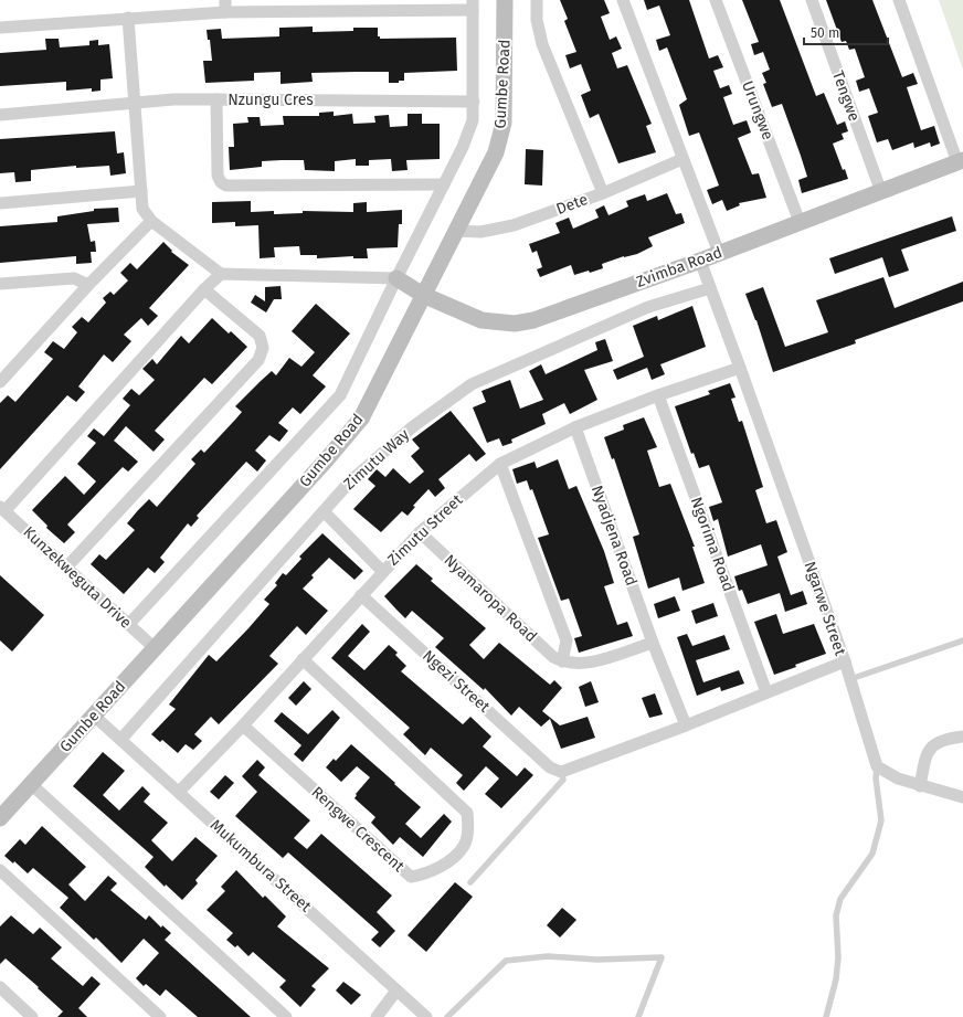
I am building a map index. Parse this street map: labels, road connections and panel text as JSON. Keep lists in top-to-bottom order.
{
  "streets": {
    "street": [
      "Gumbe Road",
      "Tengwe",
      "Nzungu Cres",
      "Urungwe",
      "Dete",
      "Zvimba Road",
      "Zimutu Way",
      "Zimutu Street",
      "Nyadjena Road",
      "Ngorima Road",
      "Kunzekweguta Drive",
      "Nyamaropa Road",
      "Ngarwe Street",
      "Ngezi Street",
      "Rengwe Crescent",
      "Mukumbura Street"
    ]
  },
  "crossings": [
    ["Gumbe Road", "Dete"],
    ["Gumbe Road", "Zvimba Road"],
    ["Gumbe Road", "Kunzekweguta Drive"],
    ["Gumbe Road", "Mukumbura Street"],
    ["Tengwe", "Zvimba Road"],
    ["Urungwe", "Zvimba Road"],
    ["Zvimba Road", "Ngarwe Street"],
    ["Zimutu Way", "Ngarwe Street"],
    ["Zimutu Way", "Mukumbura Street"],
    ["Zimutu Street", "Nyadjena Road"],
    ["Zimutu Street", "Ngorima Road"],
    ["Zimutu Street", "Nyamaropa Road"],
    ["Zimutu Street", "Ngarwe Street"],
    ["Zimutu Street", "Ngezi Street"],
    ["Zimutu Street", "Rengwe Crescent"],
    ["Zimutu Street", "Mukumbura Street"],
    ["Nyadjena Road", "Ngarwe Street"],
    ["Ngorima Road", "Ngarwe Street"],
    ["Ngarwe Street", "Ngezi Street"]
  ],
  "scale_bar": "50 m"
}
